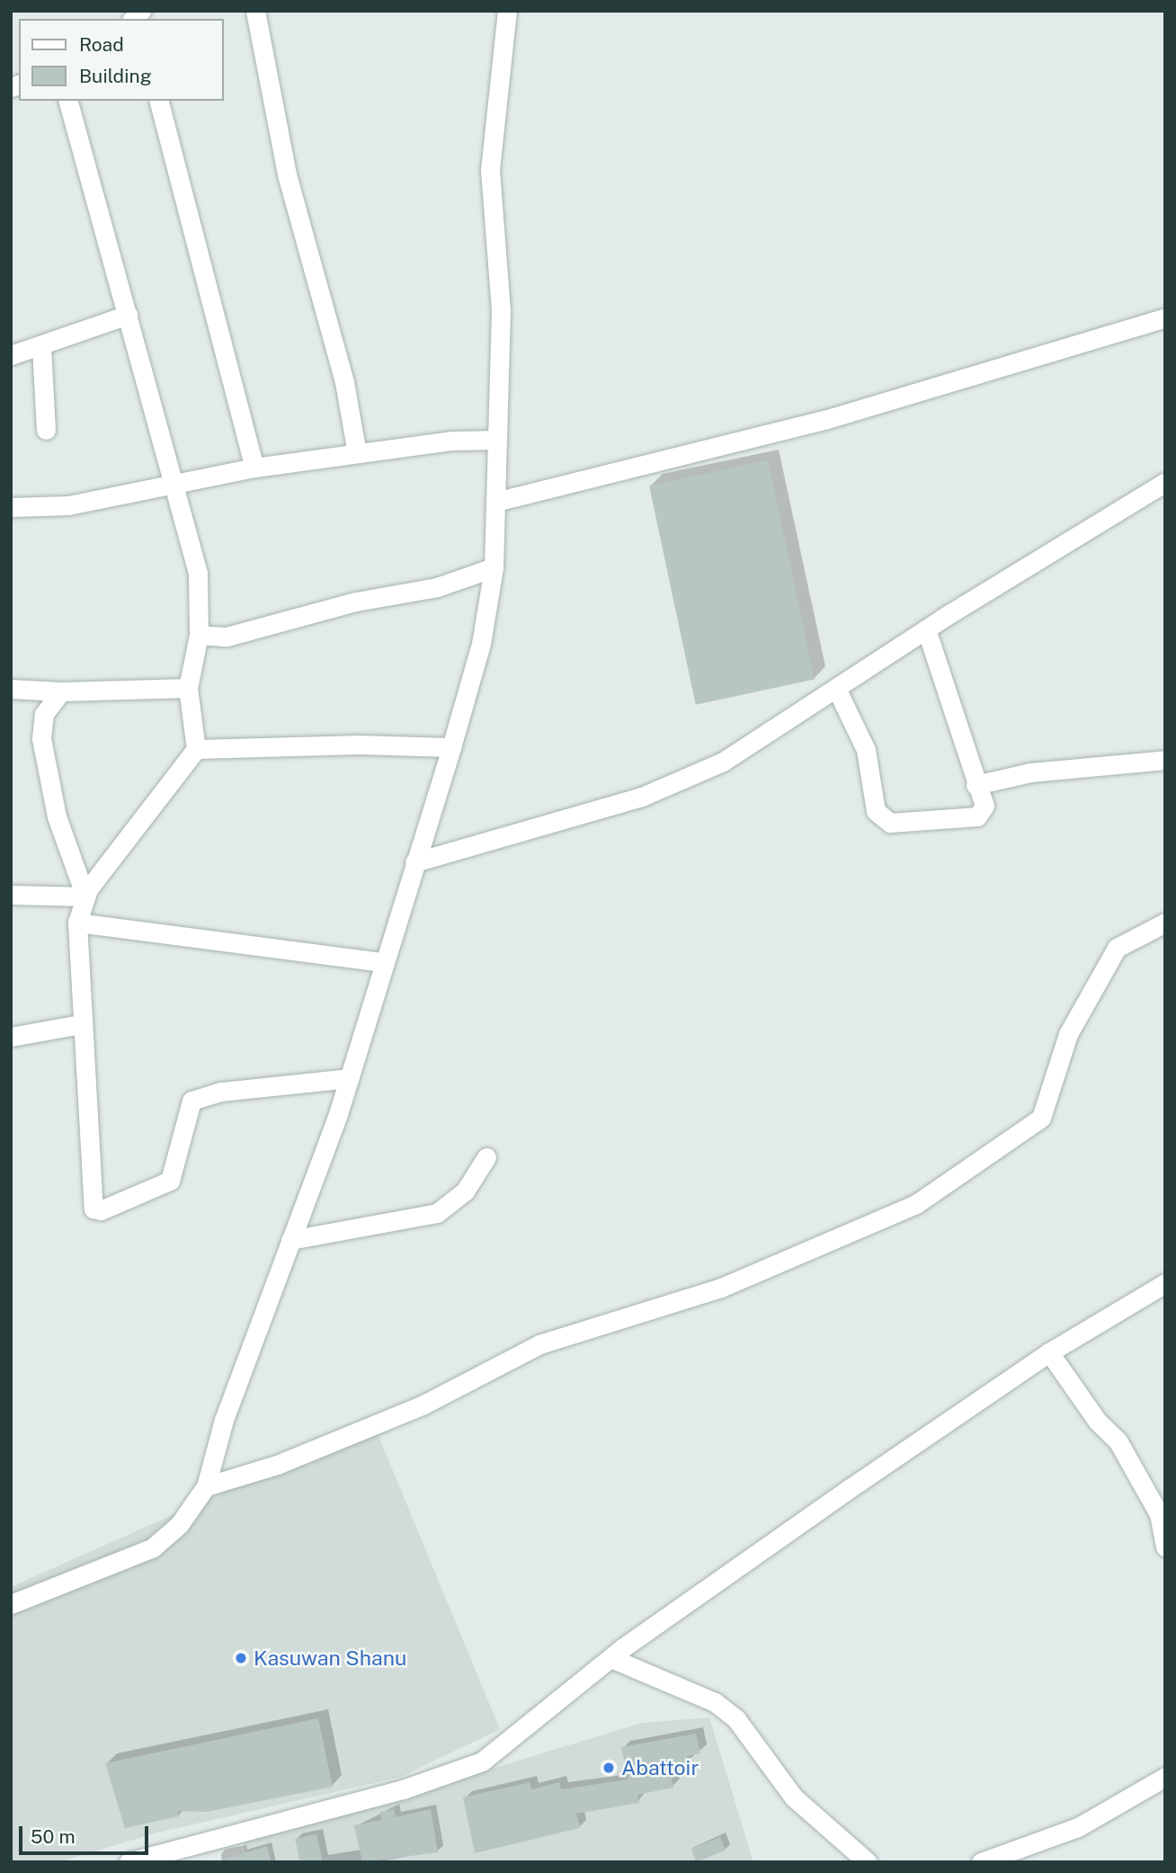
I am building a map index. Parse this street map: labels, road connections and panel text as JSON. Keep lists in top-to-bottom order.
{
  "places": ["Kasuwan Shanu", "Abattoir"],
  "legend": ["Road", "Building"],
  "scale_bar": "50 m"
}
